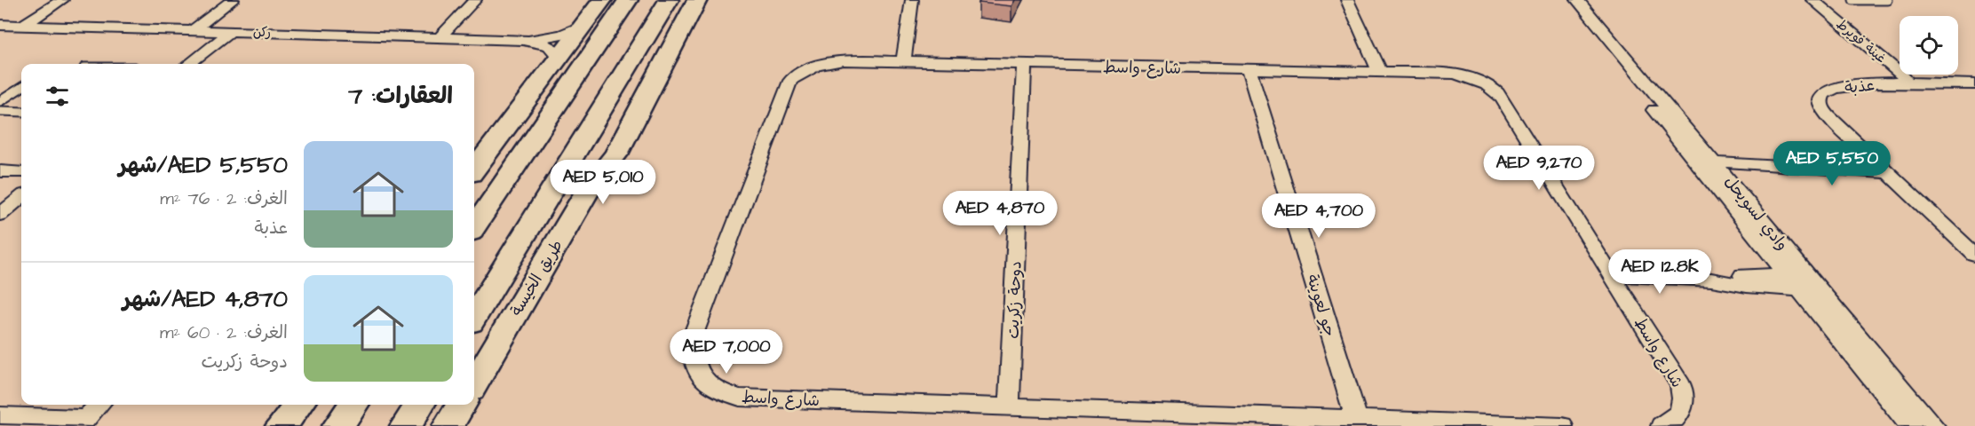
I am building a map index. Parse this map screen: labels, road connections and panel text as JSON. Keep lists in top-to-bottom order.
{
  "streets": {
    "main road": ["طريق الخيسة"],
    "street": [
      "ركن",
      "غينة فويرط",
      "شارع واسط",
      "عذبة",
      "وادي لسويحل",
      "دوحة زكريت",
      "جو لعوينة"
    ]
  },
  "crossings": [
    ["غينة فويرط", "عذبة"],
    ["شارع واسط", "دوحة زكريت"],
    ["شارع واسط", "جو لعوينة"]
  ],
  "page": {
    "heading": "العقارات: 7",
    "list": [
      {
        "name": "AED 5,550/شهر",
        "note": "الغرف: 2 · 76 m² · عذبة"
      },
      {
        "name": "AED 4,870/شهر",
        "note": "الغرف: 2 · 60 m² · دوحة زكريت"
      }
    ],
    "price": [
      "AED 5,550",
      "AED 9,270",
      "AED 5,010",
      "AED 4,870",
      "AED 4,700",
      "AED 12.8K",
      "AED 7,000"
    ]
  }
}
